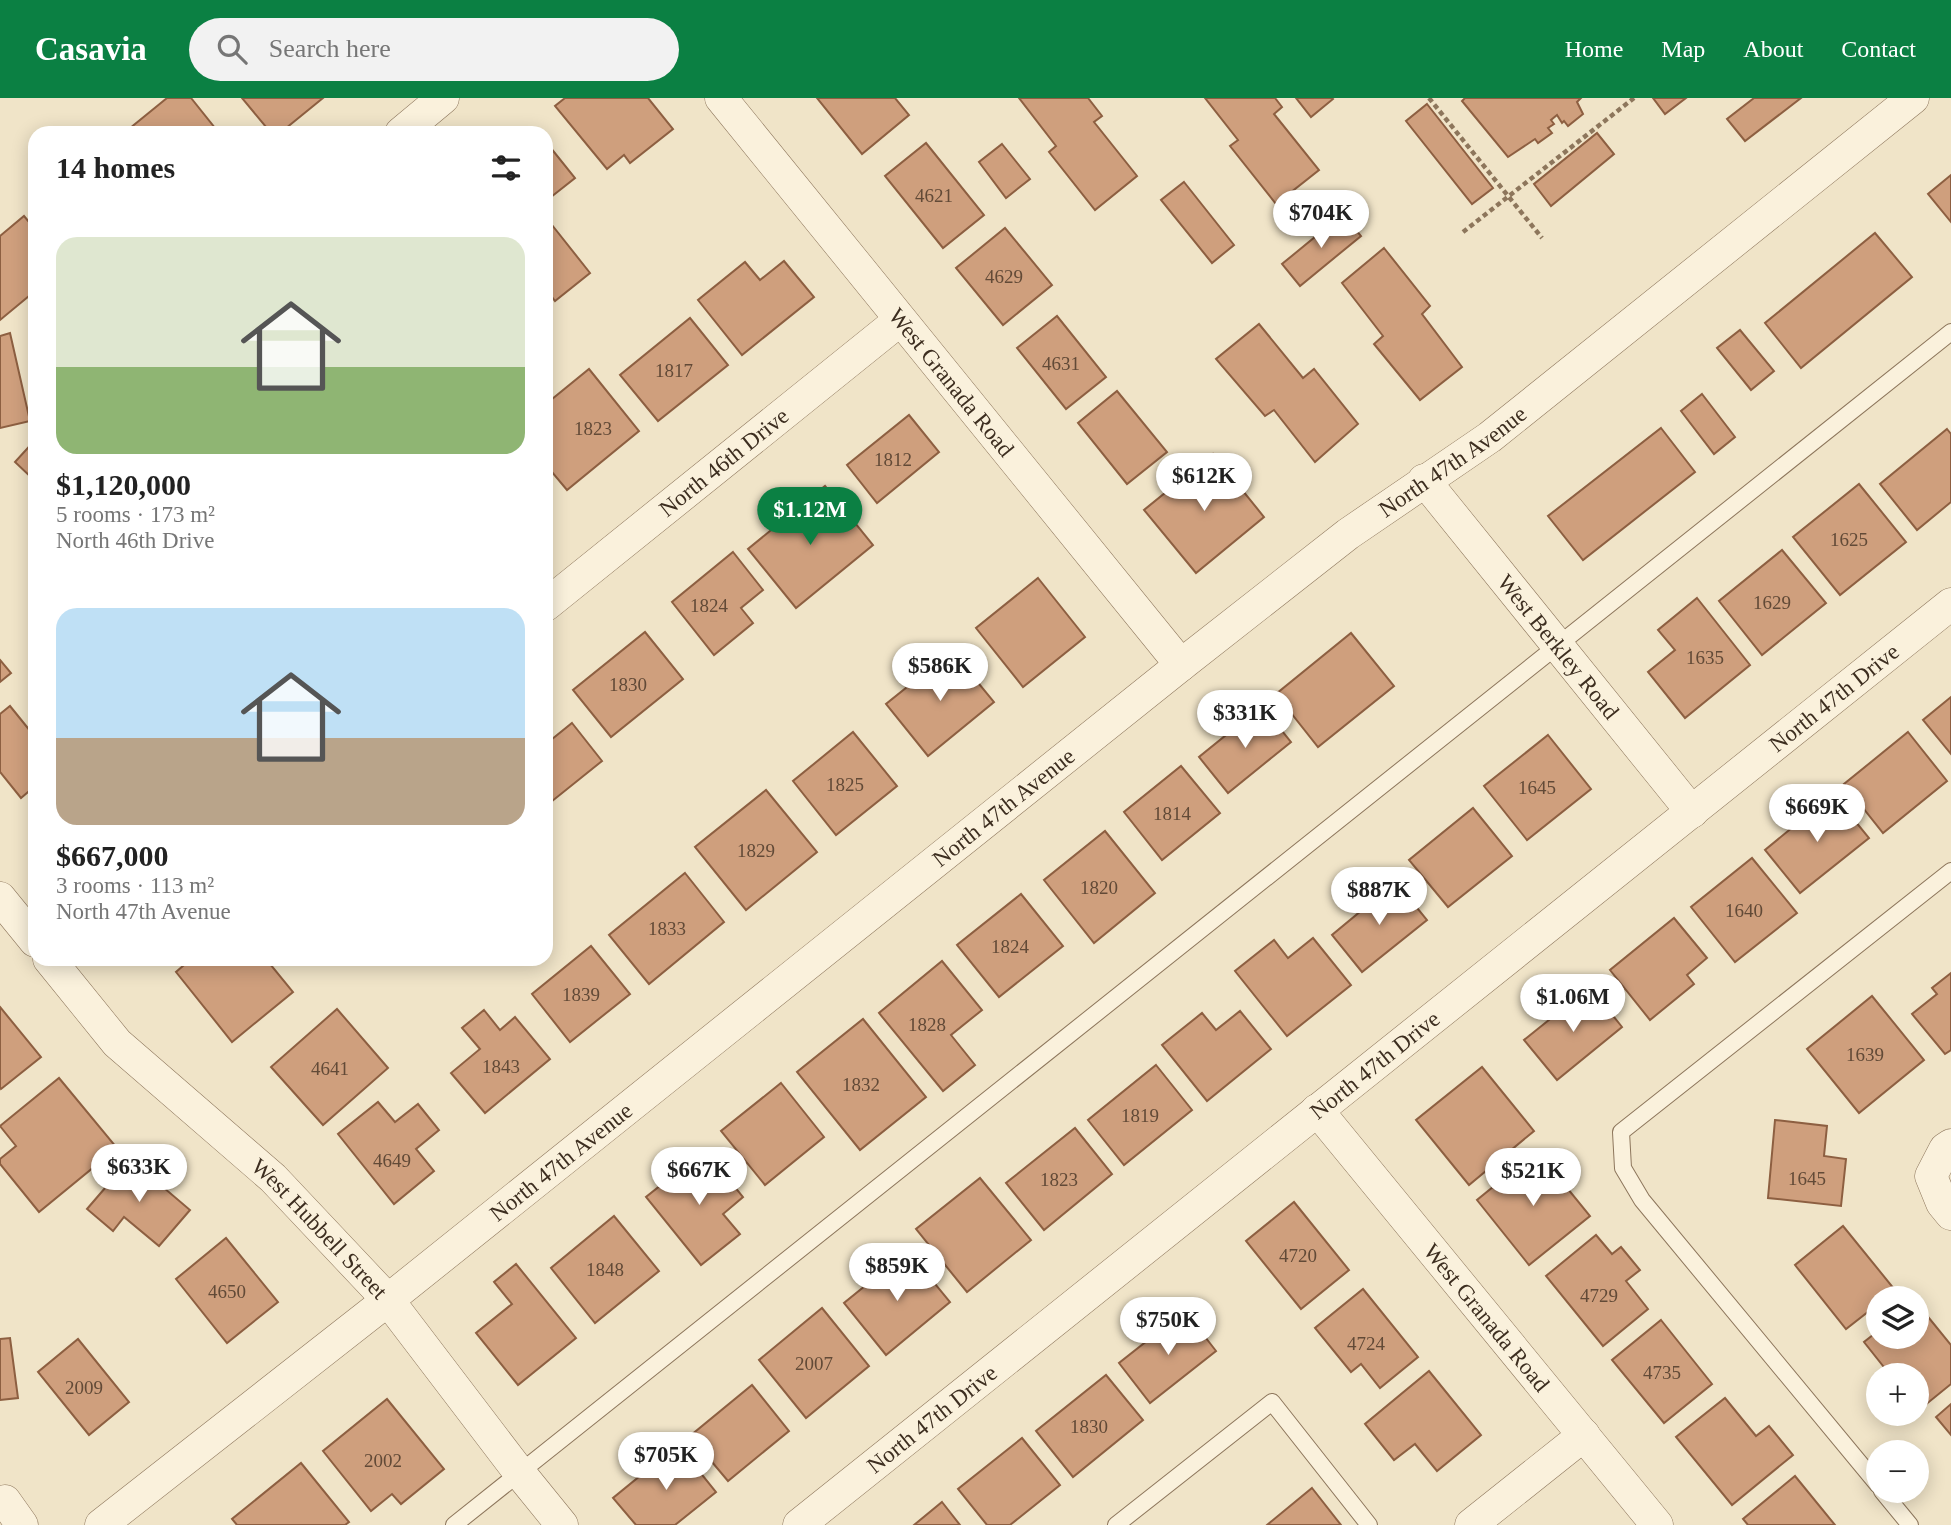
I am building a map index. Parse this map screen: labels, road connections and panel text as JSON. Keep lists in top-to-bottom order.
{
  "streets": {
    "street": [
      "West Granada Road",
      "North 47th Avenue",
      "North 46th Drive",
      "West Berkley Road",
      "North 47th Drive",
      "West Hubbell Street"
    ]
  },
  "crossings": [
    ["West Granada Road", "North 47th Avenue"],
    ["West Granada Road", "North 46th Drive"],
    ["West Granada Road", "North 47th Drive"],
    ["North 47th Avenue", "West Berkley Road"],
    ["North 47th Avenue", "West Hubbell Street"],
    ["West Berkley Road", "North 47th Drive"]
  ],
  "house_numbers": [
    "4621",
    "4629",
    "4631",
    "1817",
    "1823",
    "1812",
    "1625",
    "1629",
    "1824",
    "1635",
    "1830",
    "1825",
    "1645",
    "1814",
    "1829",
    "1820",
    "1640",
    "1833",
    "1824",
    "1839",
    "1828",
    "1639",
    "1843",
    "4641",
    "1832",
    "1819",
    "4649",
    "1645",
    "1823",
    "4720",
    "1848",
    "4650",
    "4729",
    "4724",
    "2007",
    "4735",
    "2009",
    "1830",
    "2002"
  ],
  "page": {
    "header": "Casavia",
    "search": "Search here",
    "nav": [
      "Home",
      "Map",
      "About",
      "Contact"
    ],
    "heading": "14 homes",
    "price": [
      "$704K",
      "$612K",
      "$1.12M",
      "$586K",
      "$331K",
      "$669K",
      "$887K",
      "$1.06M",
      "$633K",
      "$667K",
      "$521K",
      "$859K",
      "$750K",
      "$705K"
    ],
    "list": [
      {
        "name": "$1,120,000",
        "note": "5 rooms · 173 m² · North 46th Drive"
      },
      {
        "name": "$667,000",
        "note": "3 rooms · 113 m² · North 47th Avenue"
      }
    ],
    "map_buttons": ["+", "−"]
  }
}
